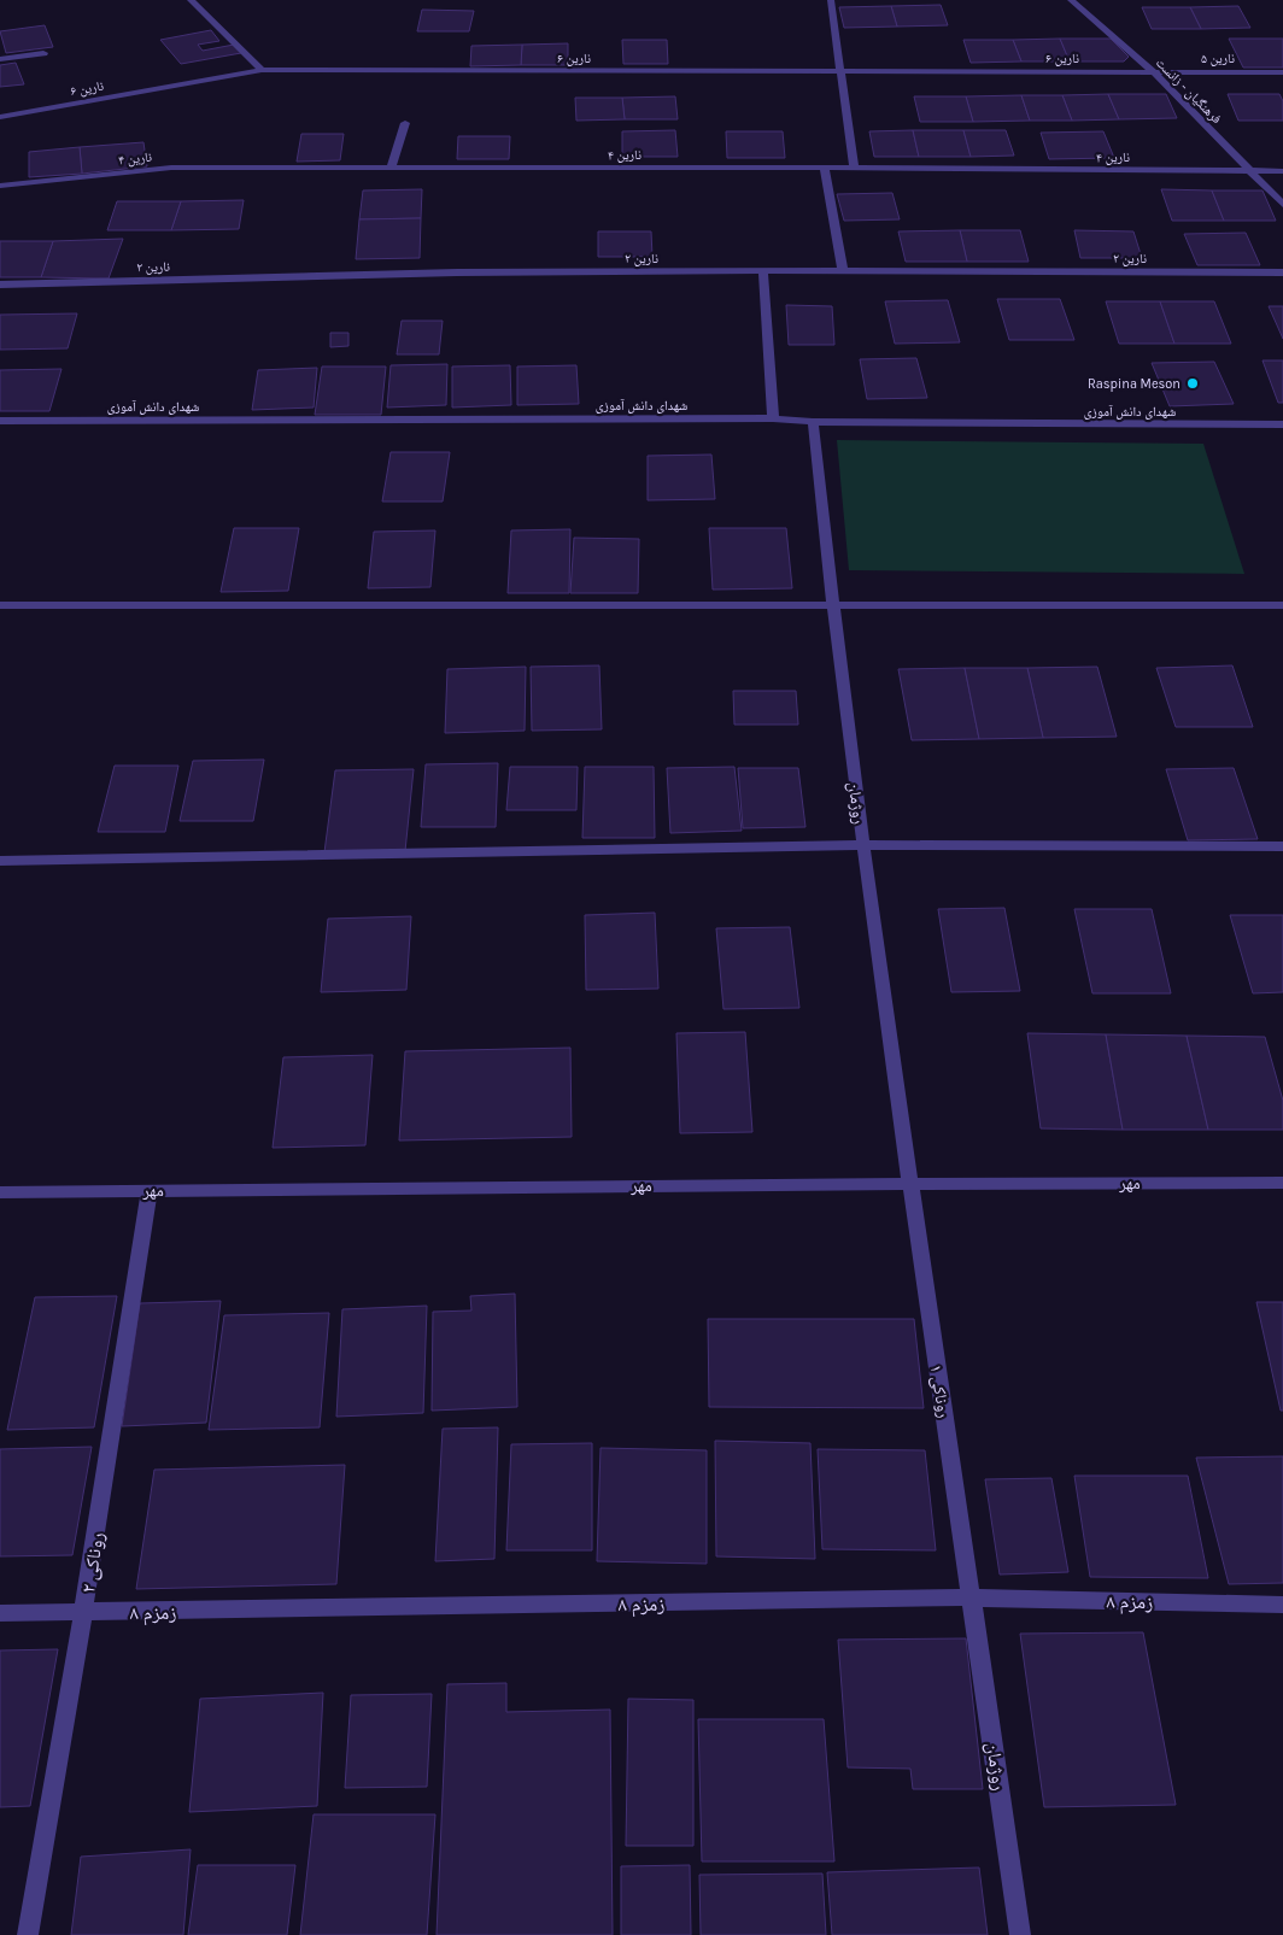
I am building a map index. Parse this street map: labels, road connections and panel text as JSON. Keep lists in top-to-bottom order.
{
  "streets": {
    "street": [
      "نارین ۶",
      "نارین ۵",
      "فرهنگیان - زانست",
      "نارین ۴",
      "نارین ۲",
      "شهدای دانش آموزی",
      "روژمان",
      "مهر",
      "روناکی ۱",
      "روناکی ۲",
      "زمزم ۸"
    ]
  },
  "crossings": [
    ["نارین ۶", "نارین ۵"],
    ["نارین ۶", "فرهنگیان - زانست"],
    ["نارین ۵", "فرهنگیان - زانست"],
    ["فرهنگیان - زانست", "نارین ۴"],
    ["شهدای دانش آموزی", "روژمان"],
    ["روژمان", "مهر"],
    ["روژمان", "روناکی ۱"],
    ["روژمان", "زمزم ۸"],
    ["مهر", "روناکی ۱"],
    ["مهر", "روناکی ۲"],
    ["روناکی ۱", "زمزم ۸"],
    ["روناکی ۲", "زمزم ۸"]
  ],
  "places": ["Raspina Meson"]
}
